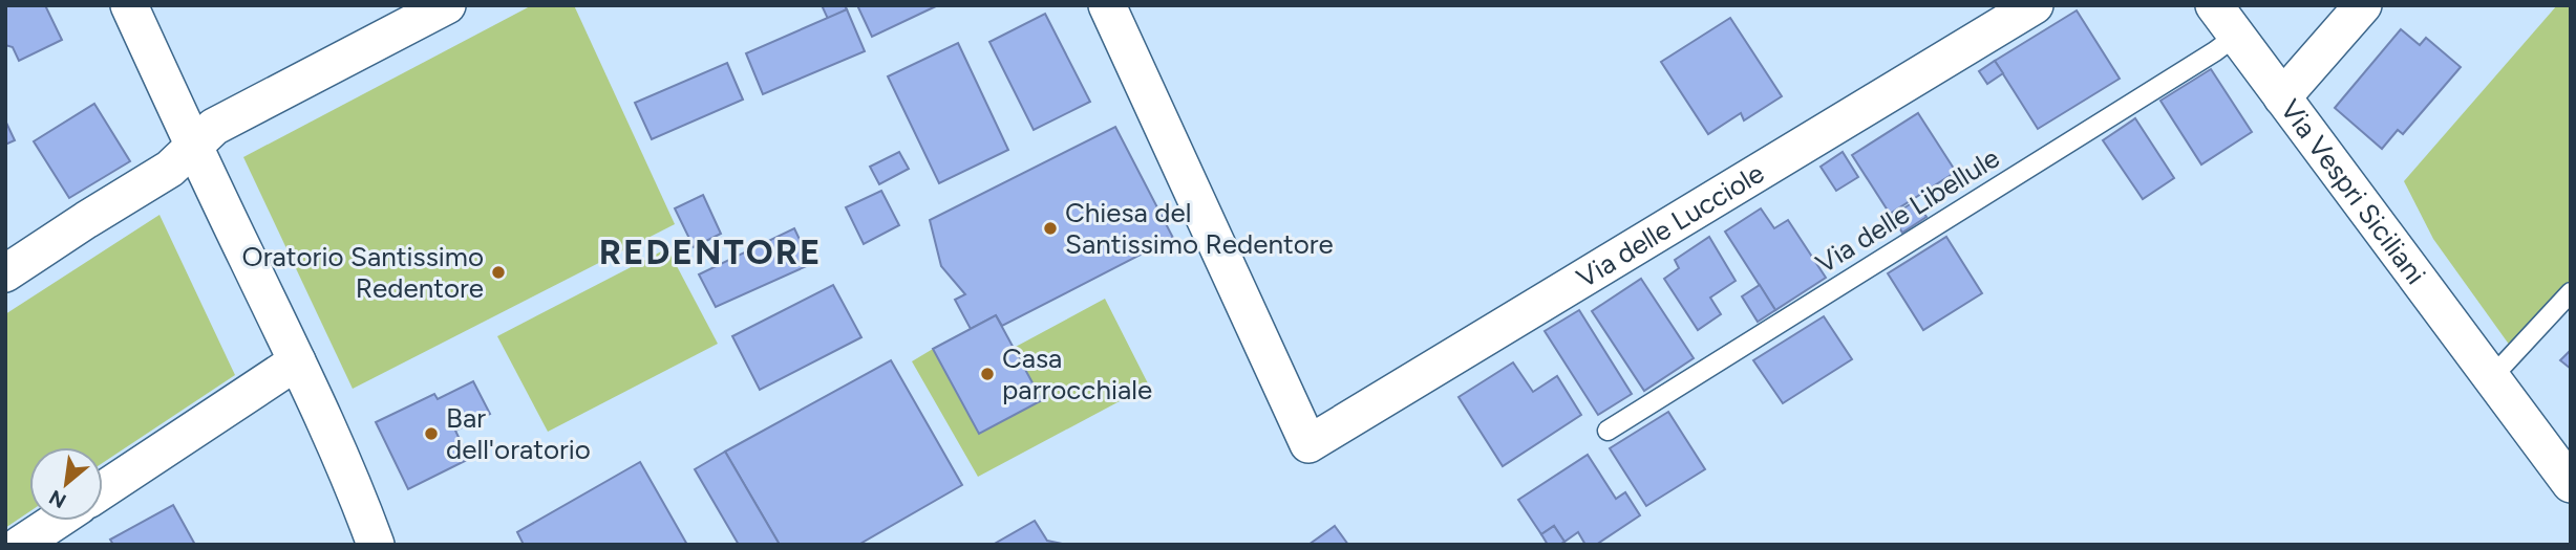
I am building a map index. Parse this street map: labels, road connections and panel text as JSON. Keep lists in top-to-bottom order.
{
  "streets": {
    "street": ["Via Vespri Siciliani", "Via delle Lucciole"],
    "lane": ["Via delle Libellule"]
  },
  "crossings": [
    ["Via Vespri Siciliani", "Via delle Libellule"]
  ],
  "districts": ["REDENTORE"],
  "places": [
    "Chiesa del Santissimo Redentore",
    "Oratorio Santissimo Redentore",
    "Casa parrocchiale",
    "Bar dell'oratorio"
  ],
  "north": "bottom left"
}
